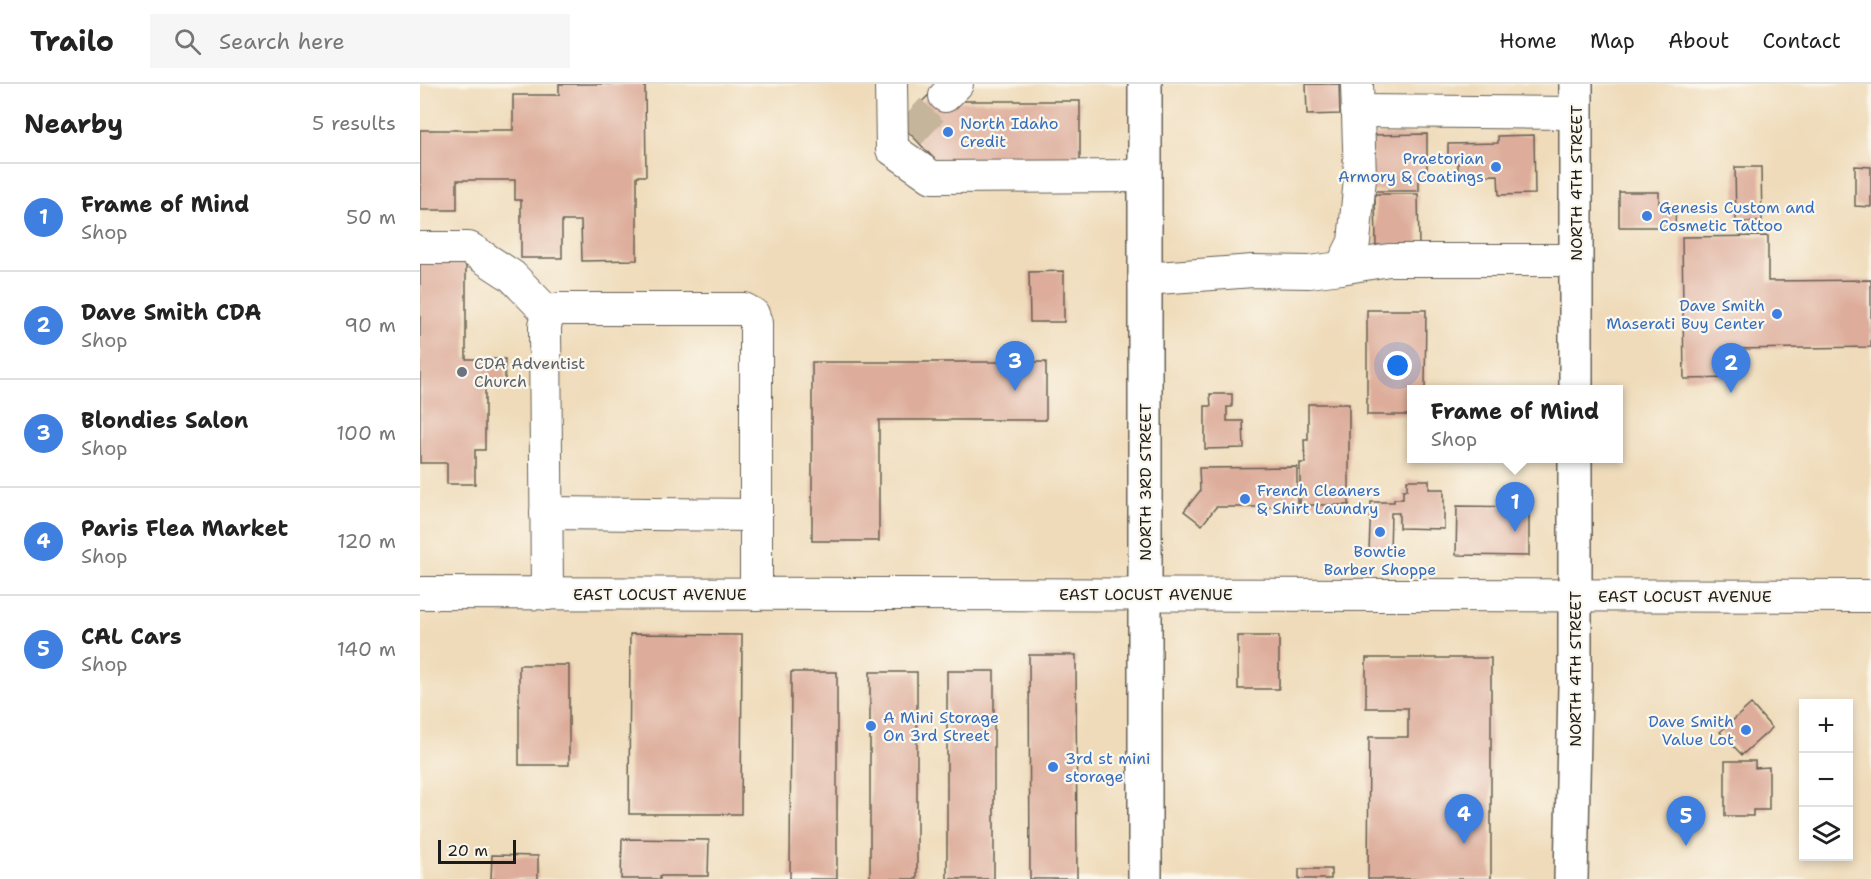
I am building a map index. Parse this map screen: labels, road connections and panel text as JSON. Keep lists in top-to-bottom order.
{
  "streets": {
    "main road": ["NORTH 4TH STREET", "NORTH 3RD STREET"],
    "street": ["EAST LOCUST AVENUE"]
  },
  "crossings": [
    ["NORTH 4TH STREET", "EAST LOCUST AVENUE"],
    ["NORTH 3RD STREET", "EAST LOCUST AVENUE"]
  ],
  "places": [
    "North Idaho Credit",
    "Praetorian Armory & Coatings",
    "Genesis Custom and Cosmetic Tattoo",
    "Dave Smith Maserati Buy Center",
    "CDA Adventist Church",
    "French Cleaners & Shirt Laundry",
    "Bowtie Barber Shoppe",
    "A Mini Storage On 3rd Street",
    "Dave Smith Value Lot",
    "3rd st mini storage"
  ],
  "scale_bar": "20 m",
  "page": {
    "header": "Trailo",
    "search": "Search here",
    "nav": [
      "Home",
      "Map",
      "About",
      "Contact"
    ],
    "heading": ["Nearby", "5 results"],
    "list": [
      {
        "mark": "1",
        "name": "Frame of Mind",
        "note": "Shop",
        "value": "50 m"
      },
      {
        "mark": "2",
        "name": "Dave Smith CDA",
        "note": "Shop",
        "value": "90 m"
      },
      {
        "mark": "3",
        "name": "Blondies Salon",
        "note": "Shop",
        "value": "100 m"
      },
      {
        "mark": "4",
        "name": "Paris Flea Market",
        "note": "Shop",
        "value": "120 m"
      },
      {
        "mark": "5",
        "name": "CAL Cars",
        "note": "Shop",
        "value": "140 m"
      }
    ],
    "pins": [
      "3",
      "2",
      "1",
      "4",
      "5"
    ],
    "popup": ["Frame of Mind", "Shop"],
    "map_buttons": ["+", "−"],
    "scale": "20 m"
  }
}
